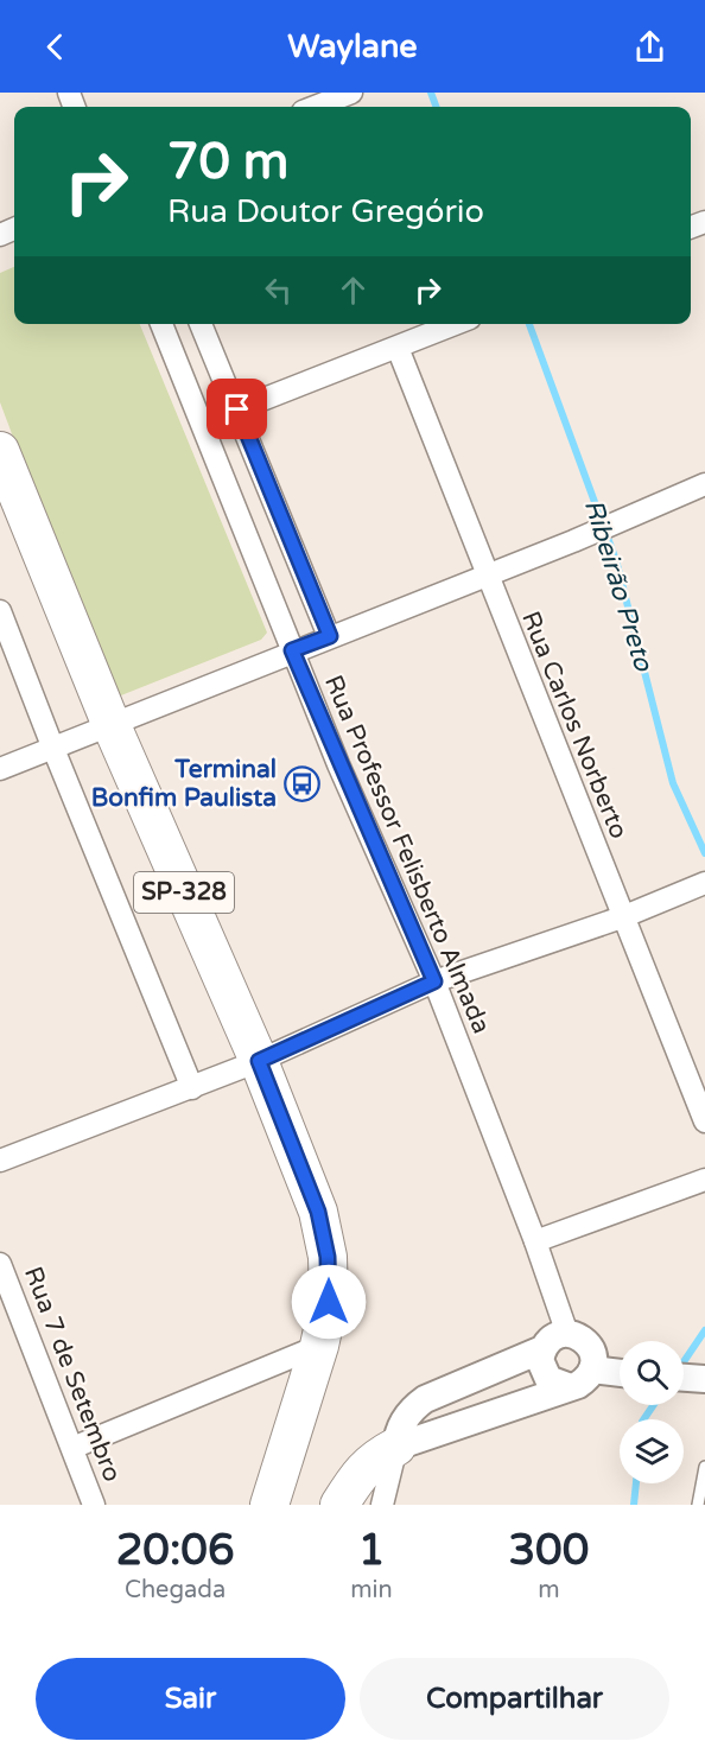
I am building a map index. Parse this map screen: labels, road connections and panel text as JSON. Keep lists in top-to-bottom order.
{
  "streets": {
    "highway": ["SP-328"],
    "street": ["Rua Carlos Norberto", "Rua Professor Felisberto Almada", "Rua 7 de Setembro"]
  },
  "water": ["Ribeirão Preto"],
  "places": {
    "bus stop": ["Terminal Bonfim Paulista"]
  },
  "page": {
    "header": "Waylane",
    "turn": ["70 m", "Rua Doutor Gregório"],
    "eta": [
      "20:06",
      "Chegada",
      "1",
      "min",
      "300",
      "m"
    ],
    "buttons": ["Sair", "Compartilhar"]
  }
}
